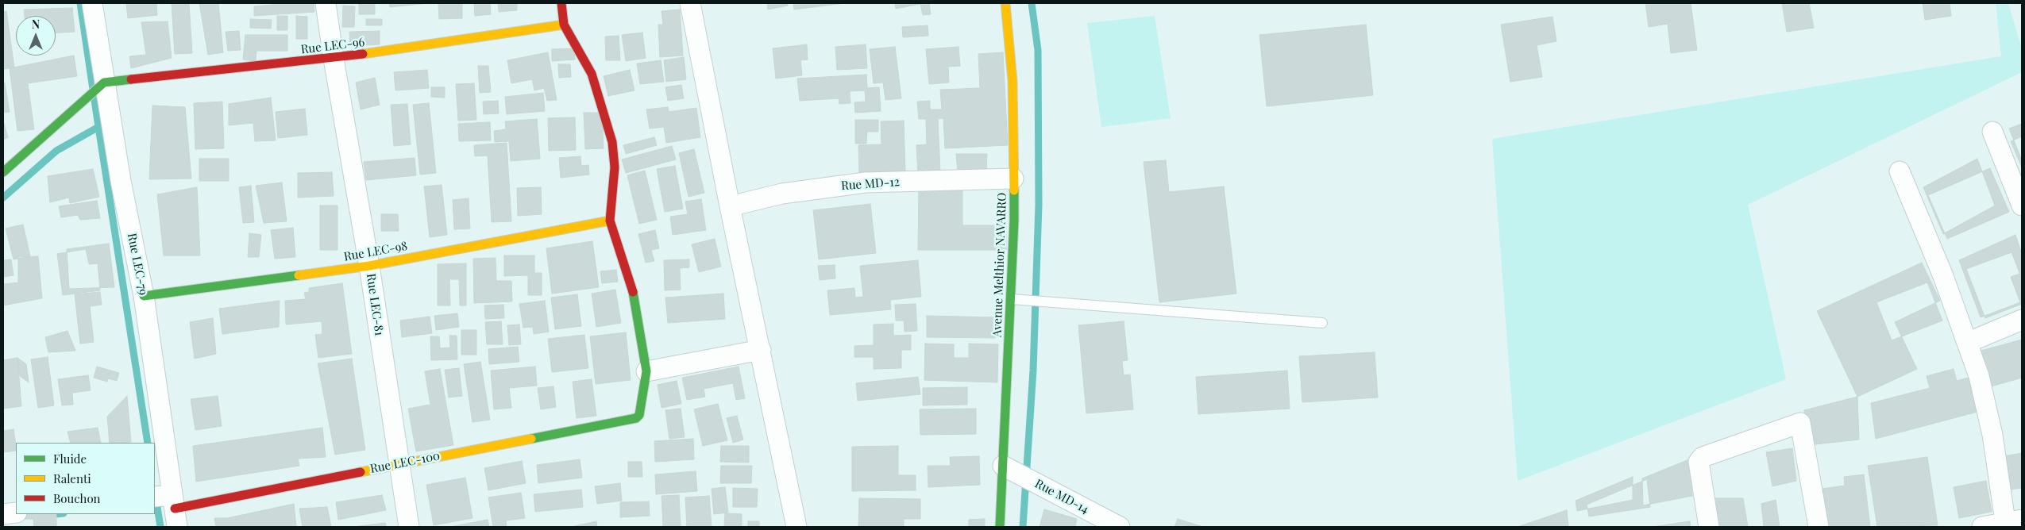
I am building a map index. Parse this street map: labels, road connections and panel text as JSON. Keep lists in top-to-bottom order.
{
  "streets": {
    "street": [
      "Rue LEC-96",
      "Rue MD-12",
      "Rue LEC-98",
      "Rue LEC-79",
      "Avenue Melthior NAVARRO",
      "Rue LEC-81",
      "Rue LEC-100",
      "Rue MD-14"
    ]
  },
  "crossings": [
    ["Rue LEC-96", "Rue LEC-79"],
    ["Rue LEC-96", "Rue LEC-81"],
    ["Rue MD-12", "Avenue Melthior NAVARRO"],
    ["Rue LEC-98", "Rue LEC-79"],
    ["Rue LEC-98", "Rue LEC-81"],
    ["Rue LEC-79", "Rue LEC-100"],
    ["Avenue Melthior NAVARRO", "Rue MD-14"],
    ["Rue LEC-81", "Rue LEC-100"]
  ],
  "legend": ["Fluide", "Ralenti", "Bouchon"],
  "north": "top"
}
